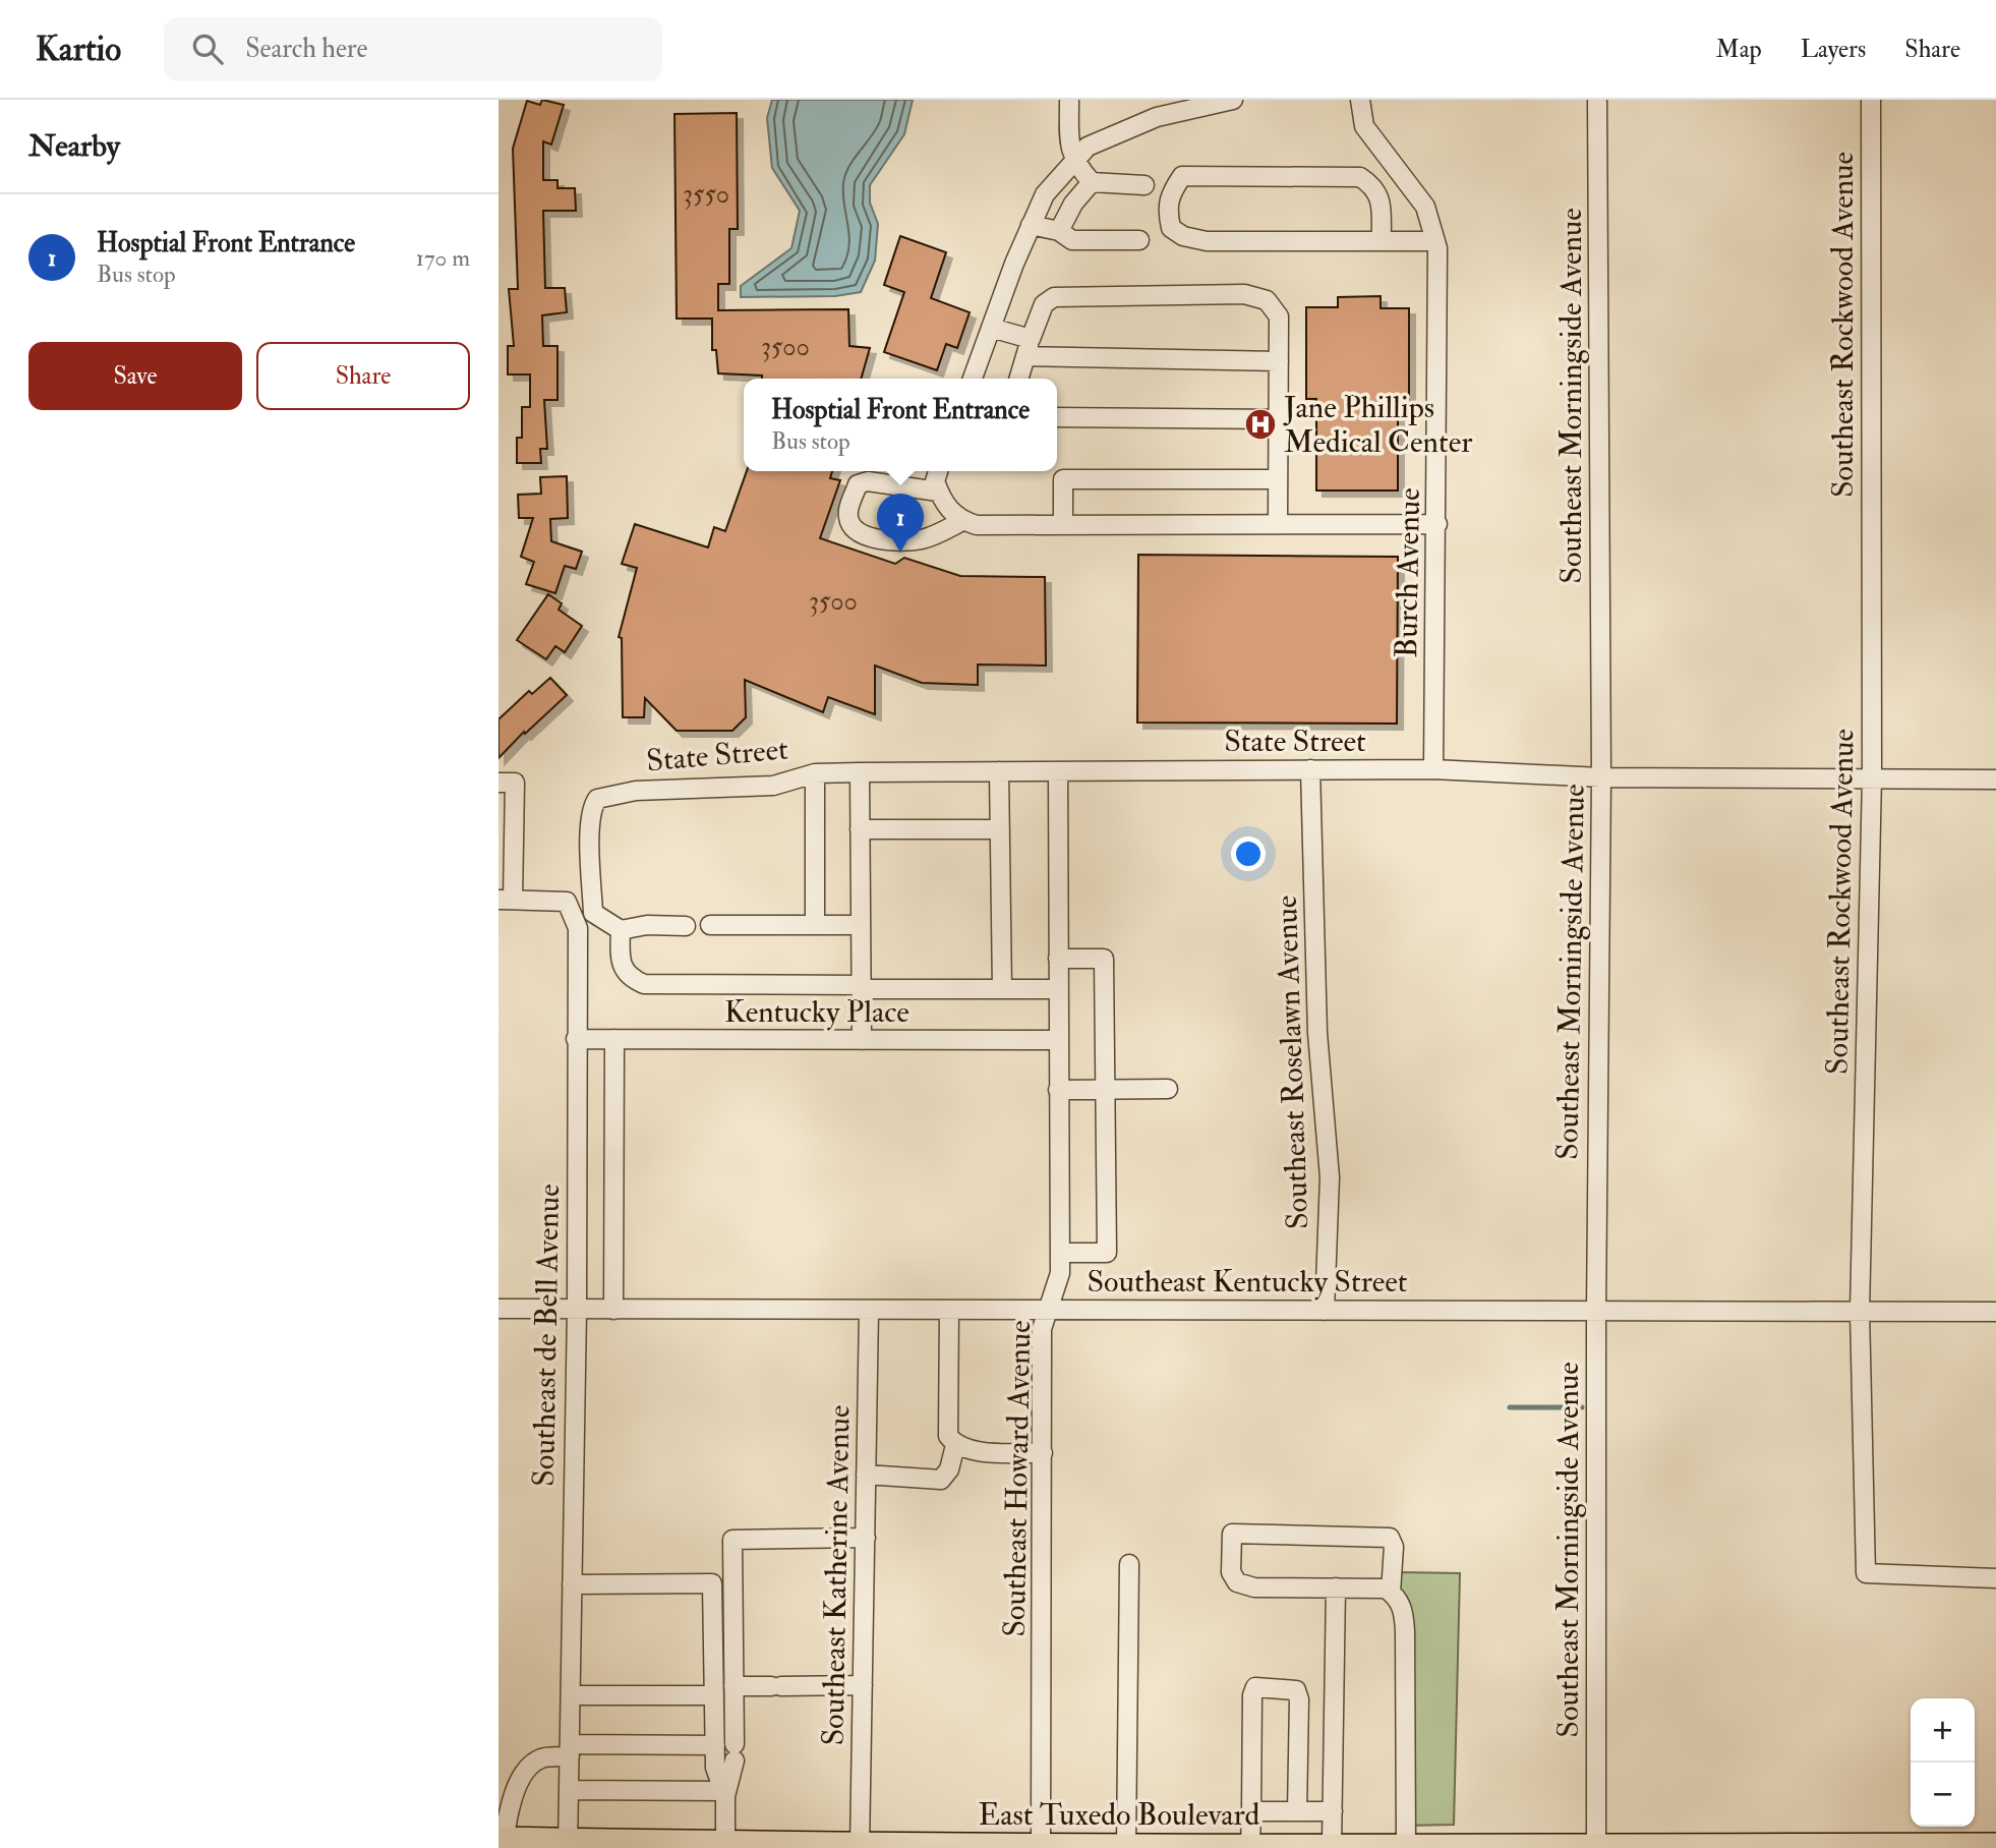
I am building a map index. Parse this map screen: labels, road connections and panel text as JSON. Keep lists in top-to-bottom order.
{
  "streets": {
    "main road": ["East Tuxedo Boulevard"],
    "street": [
      "Southeast Rockwood Avenue",
      "Southeast Morningside Avenue",
      "Burch Avenue",
      "State Street",
      "Kentucky Place",
      "Southeast Roselawn Avenue",
      "Southeast Kentucky Street",
      "Southeast de Bell Avenue",
      "Southeast Howard Avenue",
      "Southeast Katherine Avenue"
    ]
  },
  "crossings": [
    ["Southeast Rockwood Avenue", "State Street"],
    ["Southeast Rockwood Avenue", "Southeast Kentucky Street"],
    ["Southeast Morningside Avenue", "State Street"],
    ["Southeast Morningside Avenue", "Southeast Kentucky Street"],
    ["Southeast Morningside Avenue", "East Tuxedo Boulevard"],
    ["Burch Avenue", "State Street"],
    ["State Street", "Southeast Roselawn Avenue"],
    ["State Street", "Southeast Howard Avenue"],
    ["Kentucky Place", "Southeast de Bell Avenue"],
    ["Kentucky Place", "Southeast Howard Avenue"],
    ["Southeast Roselawn Avenue", "Southeast Kentucky Street"],
    ["Southeast Kentucky Street", "Southeast de Bell Avenue"],
    ["Southeast Kentucky Street", "Southeast Howard Avenue"],
    ["Southeast Kentucky Street", "Southeast Katherine Avenue"],
    ["Southeast de Bell Avenue", "East Tuxedo Boulevard"],
    ["Southeast Howard Avenue", "East Tuxedo Boulevard"],
    ["Southeast Katherine Avenue", "East Tuxedo Boulevard"]
  ],
  "places": {
    "hospital": ["Jane Phillips Medical Center"]
  },
  "house_numbers": ["3550", "3500", "3500"],
  "page": {
    "header": "Kartio",
    "search": "Search here",
    "nav": ["Map", "Layers", "Share"],
    "heading": "Nearby",
    "list": [
      {
        "mark": "1",
        "name": "Hosptial Front Entrance",
        "note": "Bus stop",
        "value": "170 m"
      }
    ],
    "buttons": ["Save", "Share"],
    "popup": ["Hosptial Front Entrance", "Bus stop"],
    "pins": "1",
    "map_buttons": ["+", "−"]
  }
}
